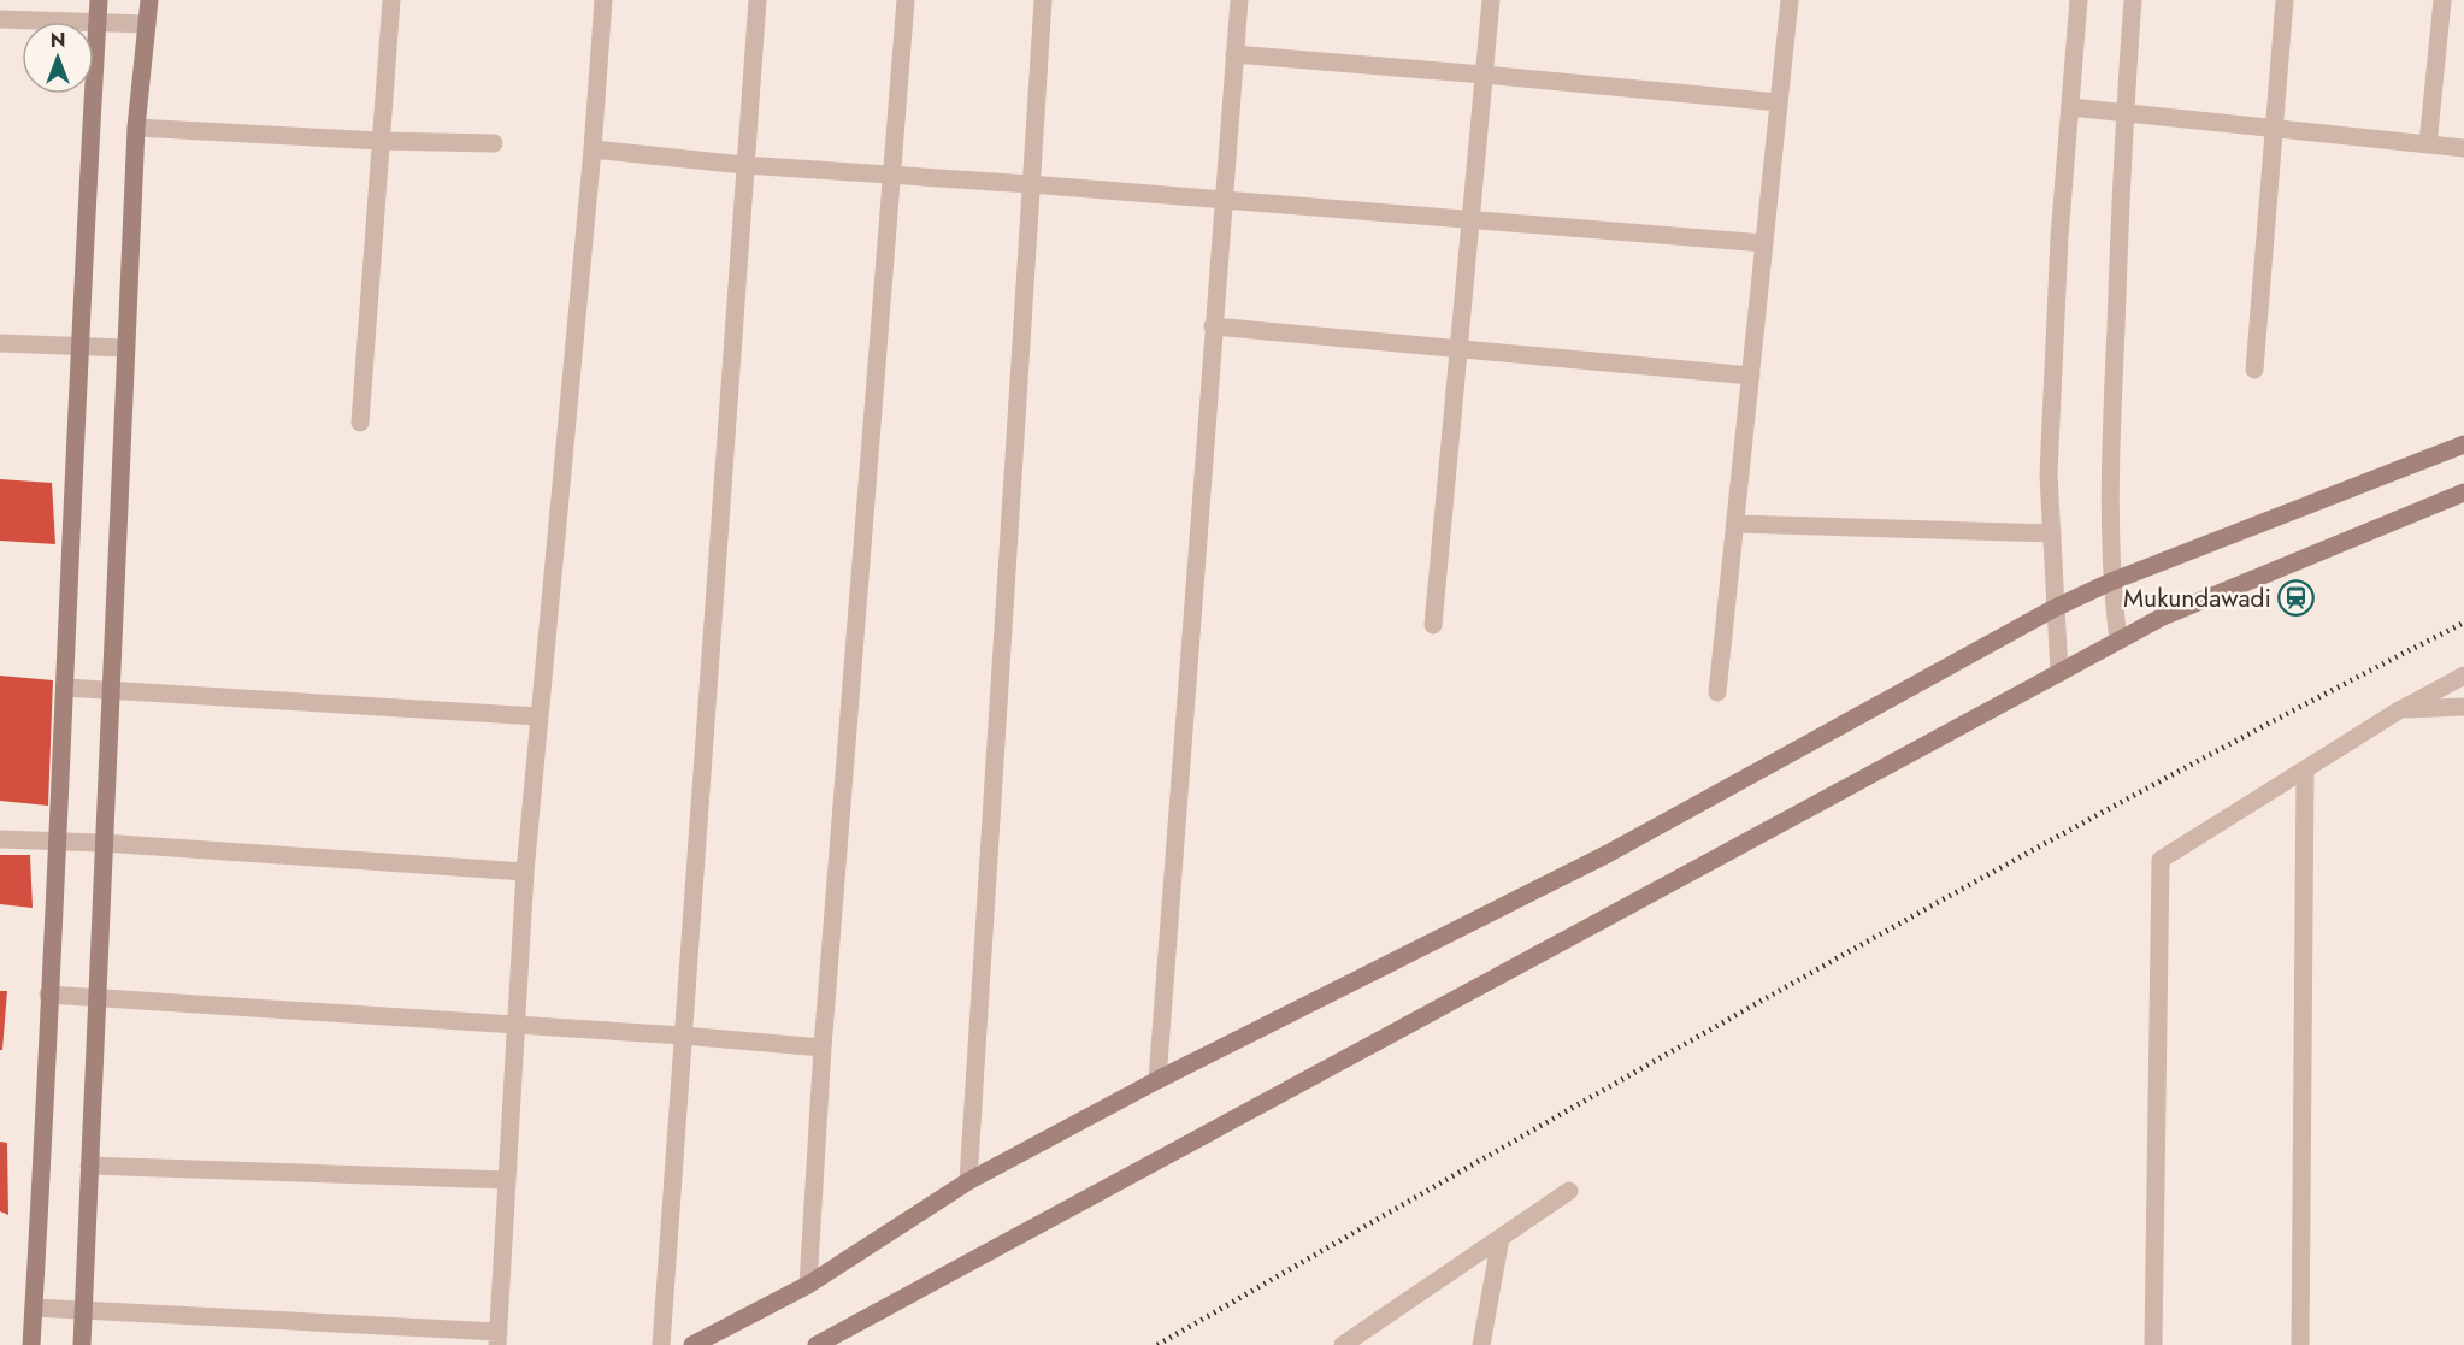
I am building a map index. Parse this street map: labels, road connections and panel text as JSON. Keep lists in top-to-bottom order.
{
  "places": {
    "station": ["Mukundawadi"]
  },
  "north": "top"
}
